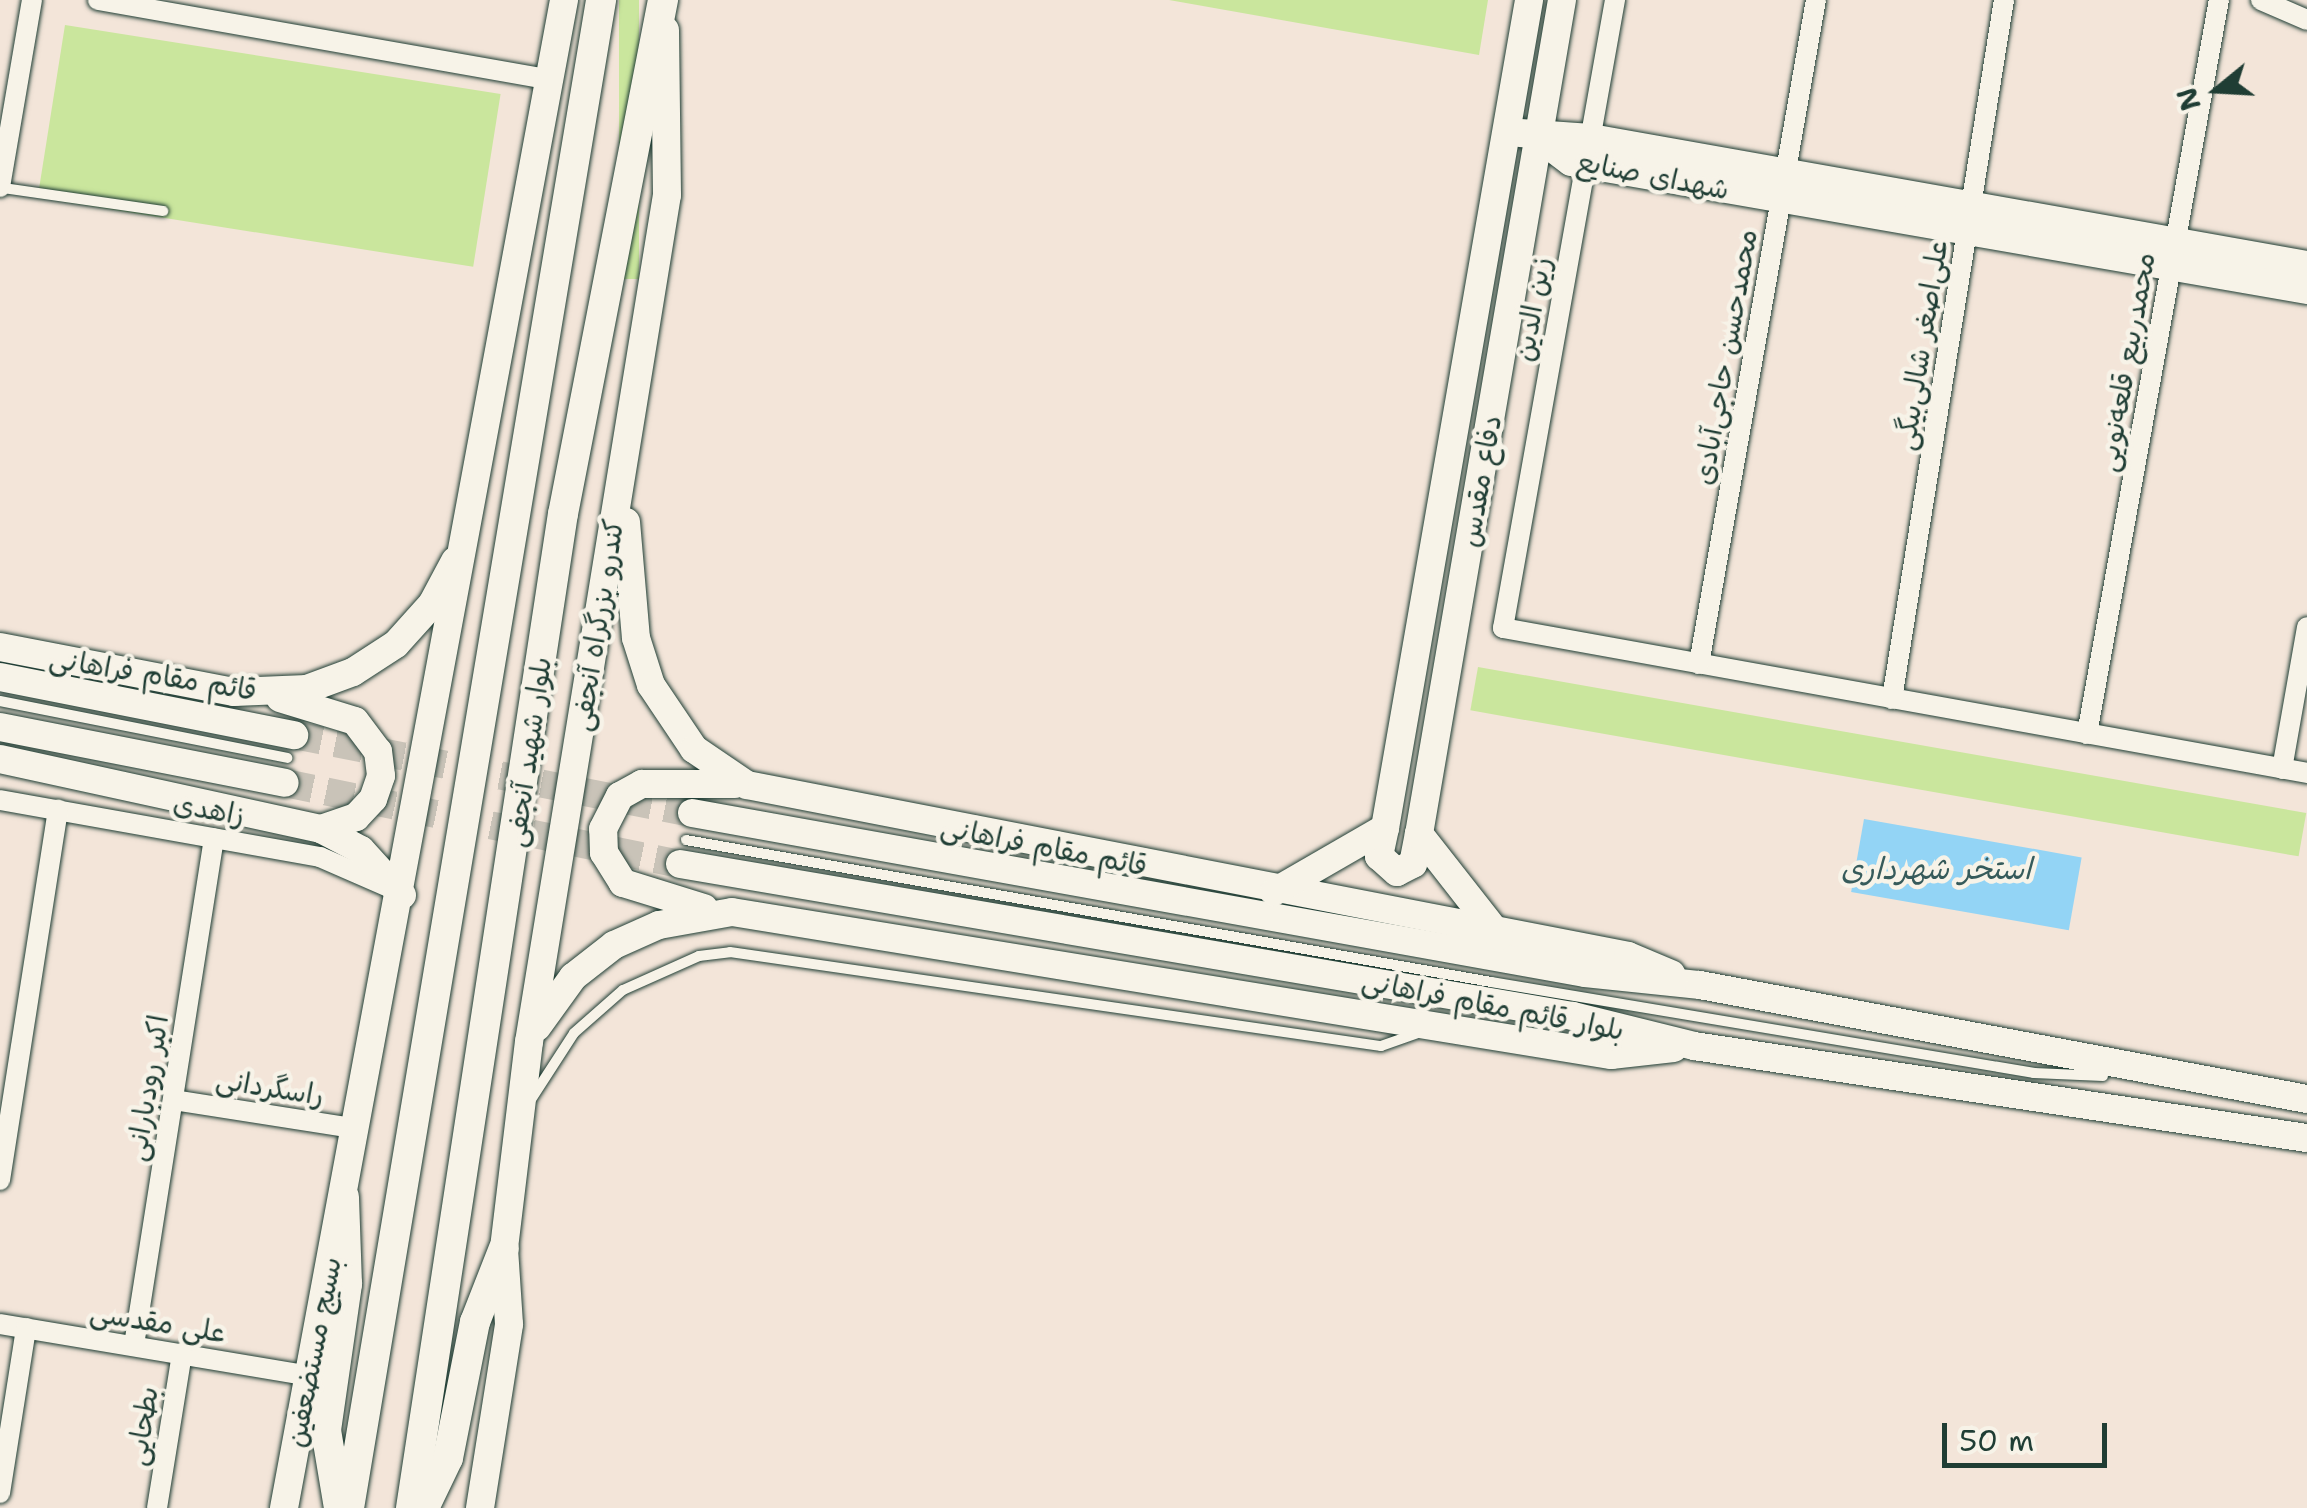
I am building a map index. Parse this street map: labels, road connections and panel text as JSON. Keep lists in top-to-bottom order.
{
  "streets": {
    "main road": ["بلوار شهید آنجفی"],
    "street": [
      "شهدای صنایع",
      "زین الدین",
      "علی‌اصغر شالی‌بیگی",
      "محمدحسن حاجی‌آبادی",
      "محمدربیع قلعه‌نویی",
      "دفاع مقدس",
      "کندرو بزرگراه آنجفی",
      "قائم مقام فراهانی",
      "زاهدی",
      "بلوار قائم مقام فراهانی",
      "راسگردانی",
      "اکبر رودبارانی",
      "علی مقدسی",
      "بسیج مستضعفین",
      "بطحایی"
    ]
  },
  "crossings": [
    ["شهدای صنایع", "زین الدین"],
    ["شهدای صنایع", "علی‌اصغر شالی‌بیگی"],
    ["شهدای صنایع", "محمدحسن حاجی‌آبادی"],
    ["شهدای صنایع", "محمدربیع قلعه‌نویی"],
    ["شهدای صنایع", "دفاع مقدس"],
    ["زین الدین", "محمدحسن حاجی‌آبادی"],
    ["کندرو بزرگراه آنجفی", "قائم مقام فراهانی"],
    ["کندرو بزرگراه آنجفی", "بلوار شهید آنجفی"],
    ["قائم مقام فراهانی", "بلوار قائم مقام فراهانی"],
    ["زاهدی", "اکبر رودبارانی"],
    ["راسگردانی", "اکبر رودبارانی"],
    ["اکبر رودبارانی", "علی مقدسی"],
    ["علی مقدسی", "بسیج مستضعفین"],
    ["علی مقدسی", "بطحایی"]
  ],
  "water": ["استخر شهرداری"],
  "scale_bar": "50 m",
  "north": "left"
}
